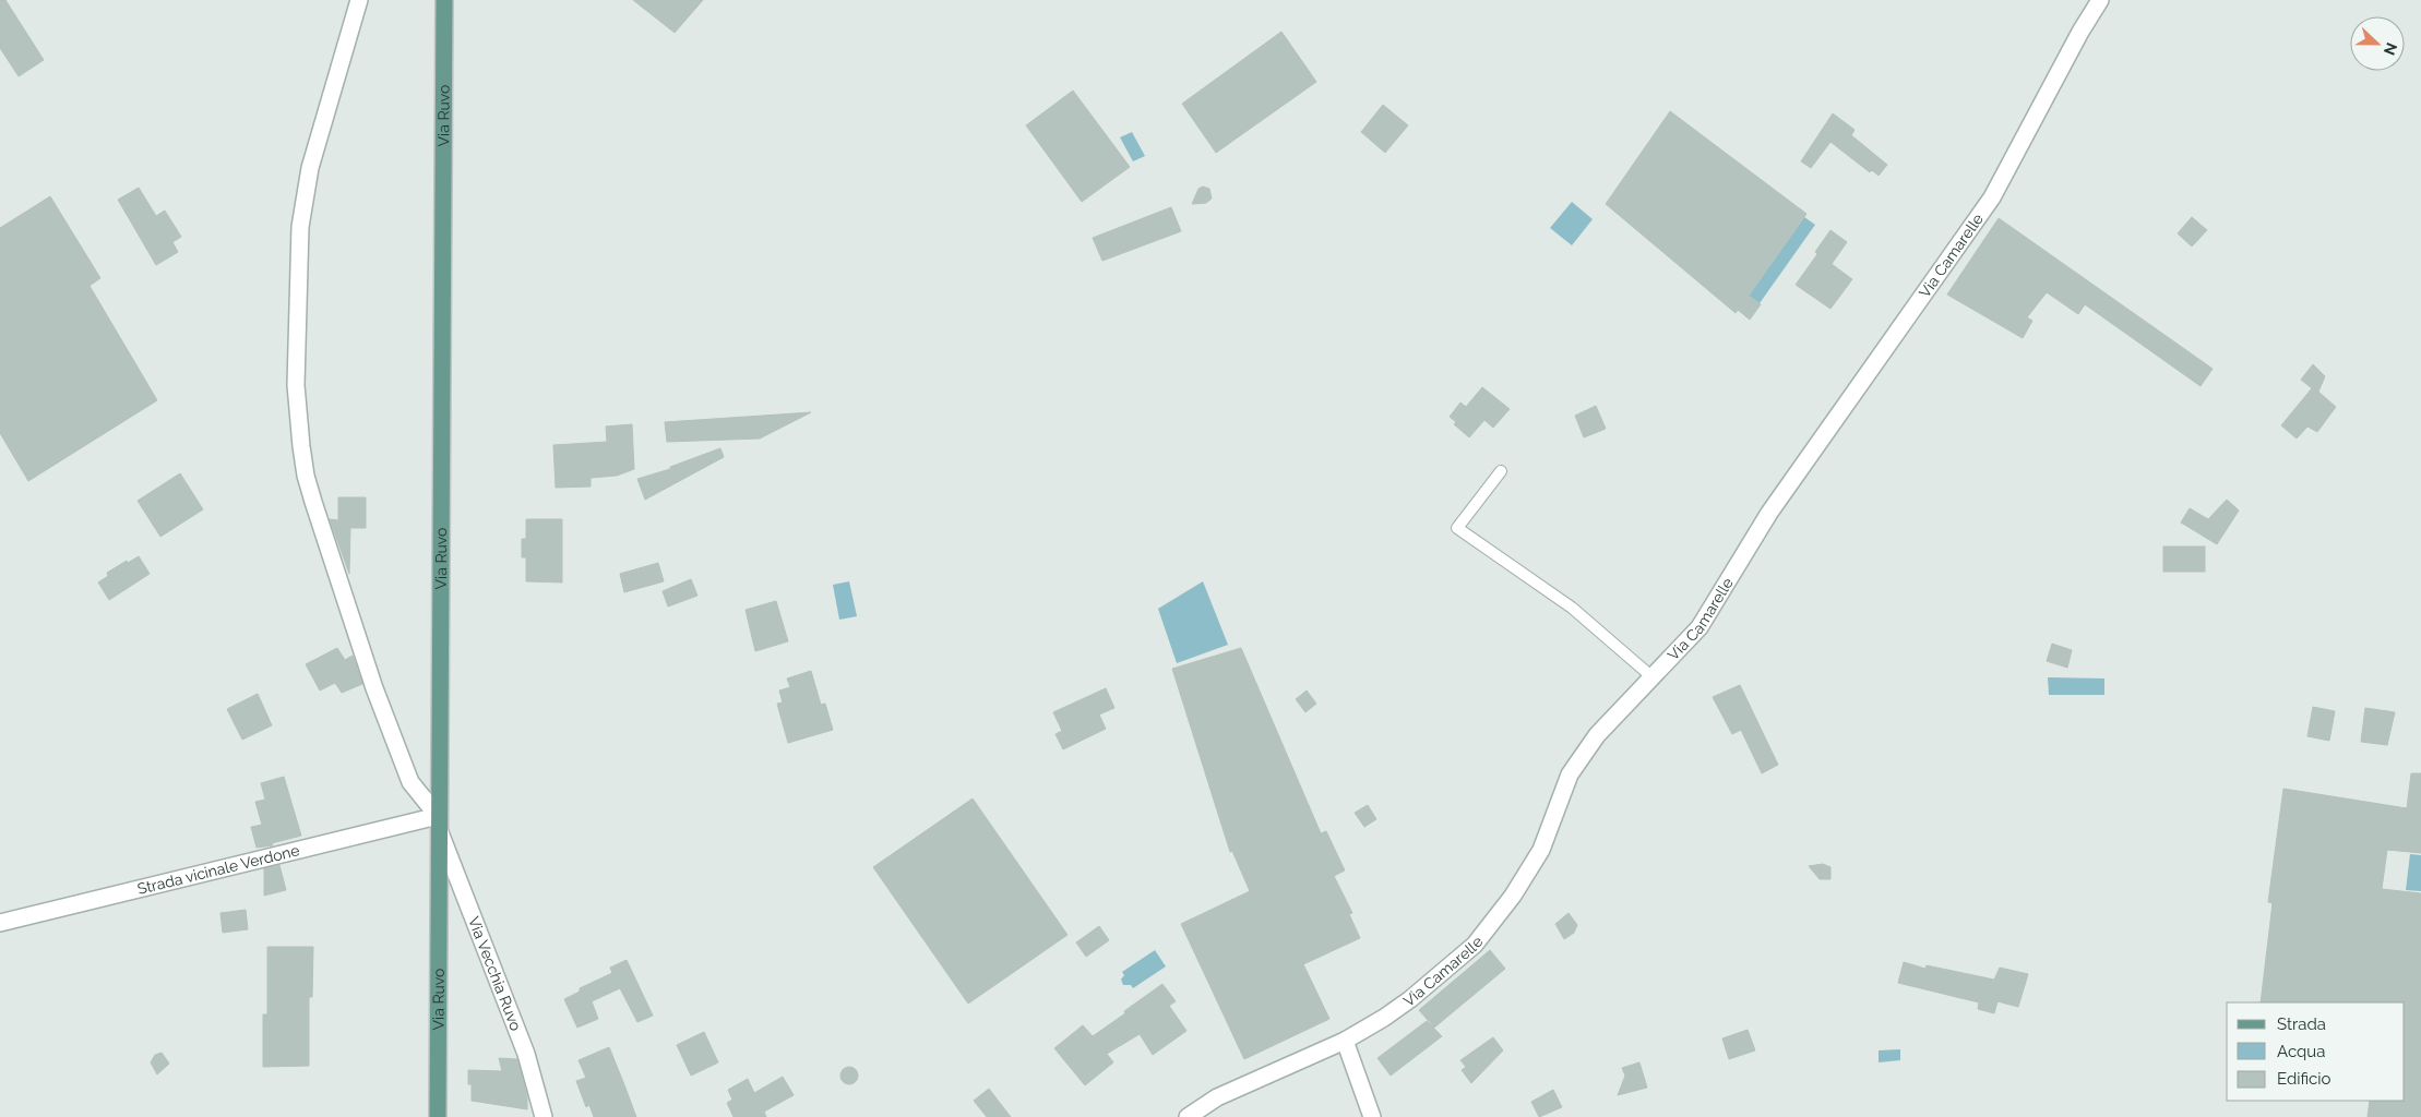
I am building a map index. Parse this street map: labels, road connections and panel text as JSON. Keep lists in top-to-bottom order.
{
  "streets": {
    "main road": ["Via Ruvo"],
    "street": ["Via Camarelle", "Strada vicinale Verdone", "Via Vecchia Ruvo"]
  },
  "crossings": [
    ["Via Ruvo", "Strada vicinale Verdone"],
    ["Via Ruvo", "Via Vecchia Ruvo"],
    ["Strada vicinale Verdone", "Via Vecchia Ruvo"]
  ],
  "legend": ["Strada", "Acqua", "Edificio"],
  "north": "right"
}
